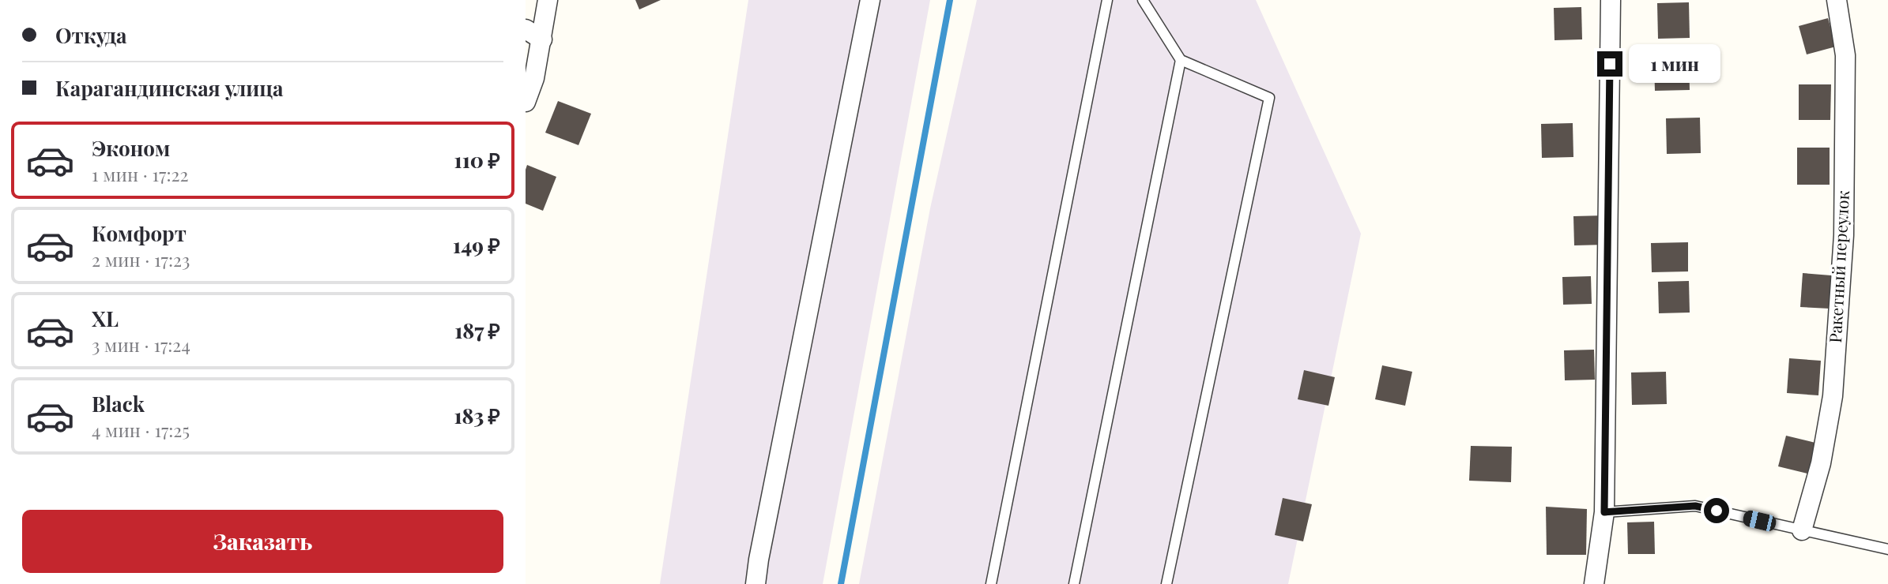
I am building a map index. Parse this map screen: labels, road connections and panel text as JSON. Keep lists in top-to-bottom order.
{
  "streets": {
    "street": ["Ракетный переулок"]
  },
  "page": {
    "banner": ["Откуда", "Карагандинская улица"],
    "bubble": "1 мин",
    "list": [
      {
        "name": "Эконом",
        "note": "1 мин · 17:22",
        "value": "110 ₽"
      },
      {
        "name": "Комфорт",
        "note": "2 мин · 17:23",
        "value": "149 ₽"
      },
      {
        "name": "XL",
        "note": "3 мин · 17:24",
        "value": "187 ₽"
      },
      {
        "name": "Black",
        "note": "4 мин · 17:25",
        "value": "183 ₽"
      }
    ],
    "buttons": "Заказать"
  }
}
